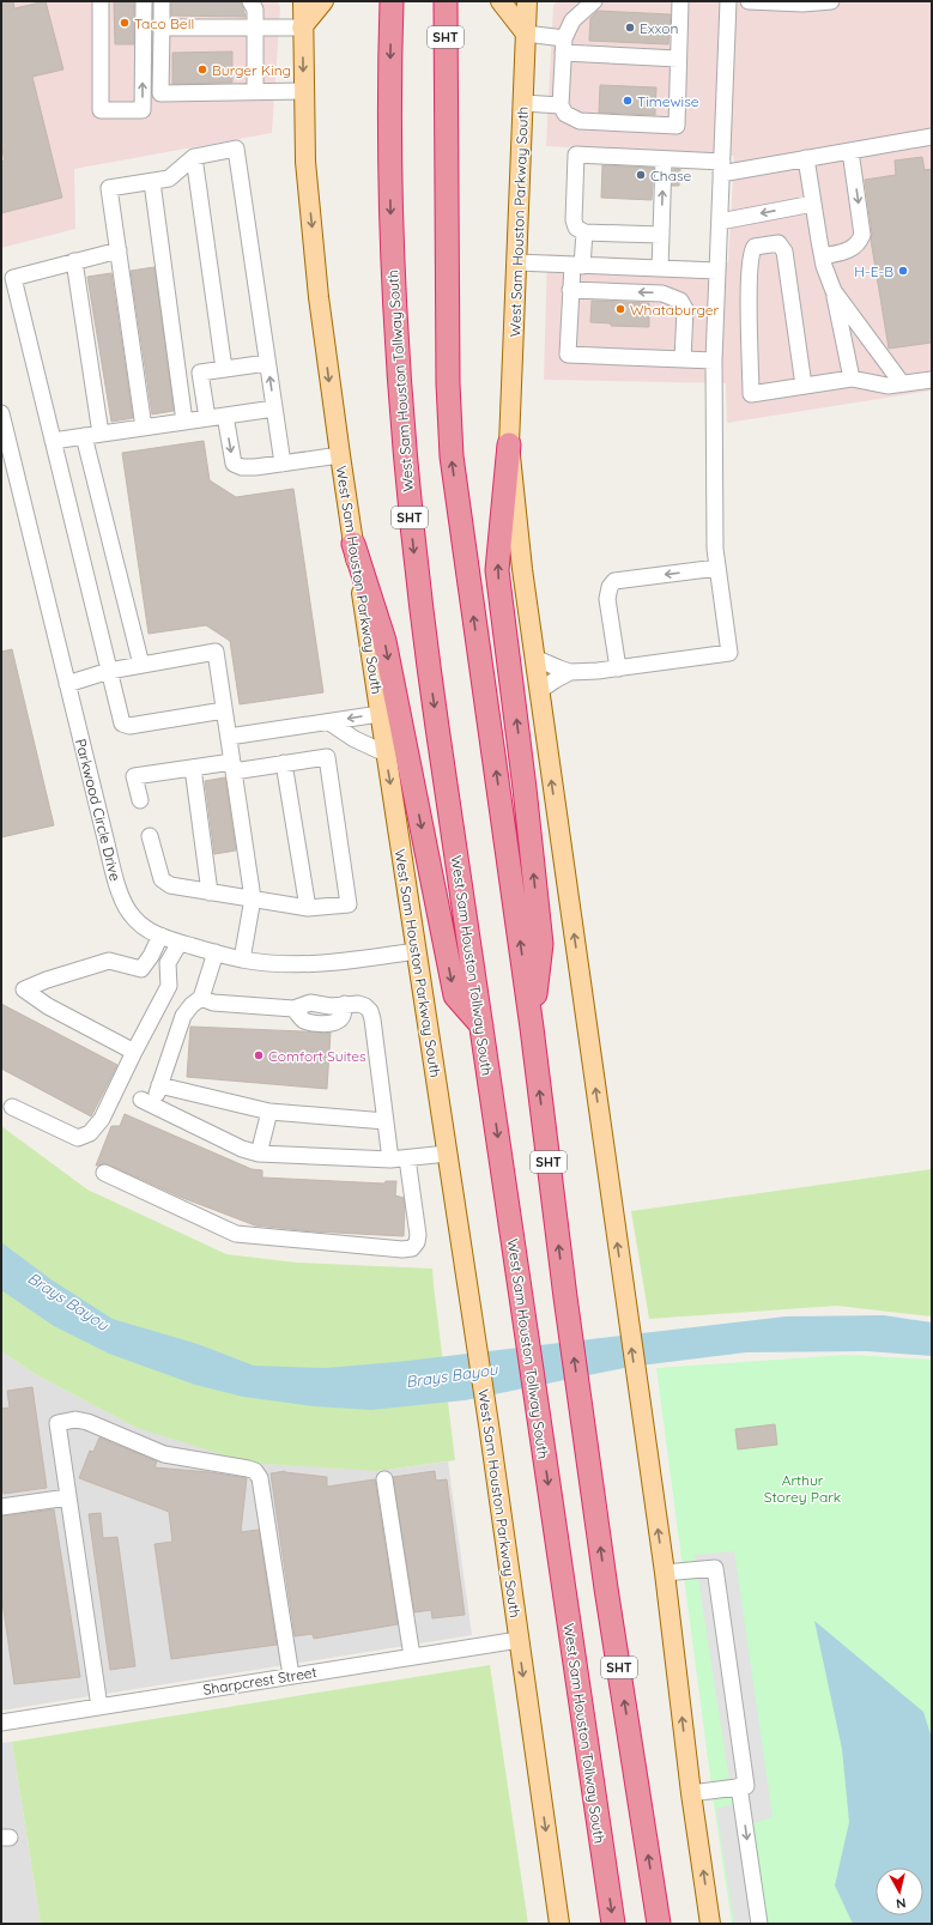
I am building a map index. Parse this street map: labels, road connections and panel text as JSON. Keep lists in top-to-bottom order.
{
  "streets": {
    "highway": ["SHT", "West Sam Houston Tollway South"],
    "main road": ["West Sam Houston Parkway South"],
    "street": ["Parkwood Circle Drive", "Sharpcrest Street"]
  },
  "crossings": [
    ["West Sam Houston Parkway South", "Parkwood Circle Drive"],
    ["West Sam Houston Parkway South", "Sharpcrest Street"]
  ],
  "water": ["Brays Bayou"],
  "parks": ["Arthur Storey Park"],
  "places": [
    "Taco Bell",
    "Exxon",
    "Burger King",
    "Timewise",
    "Chase",
    "H-E-B",
    "Whataburger",
    "Comfort Suites"
  ],
  "north": "bottom"
}
